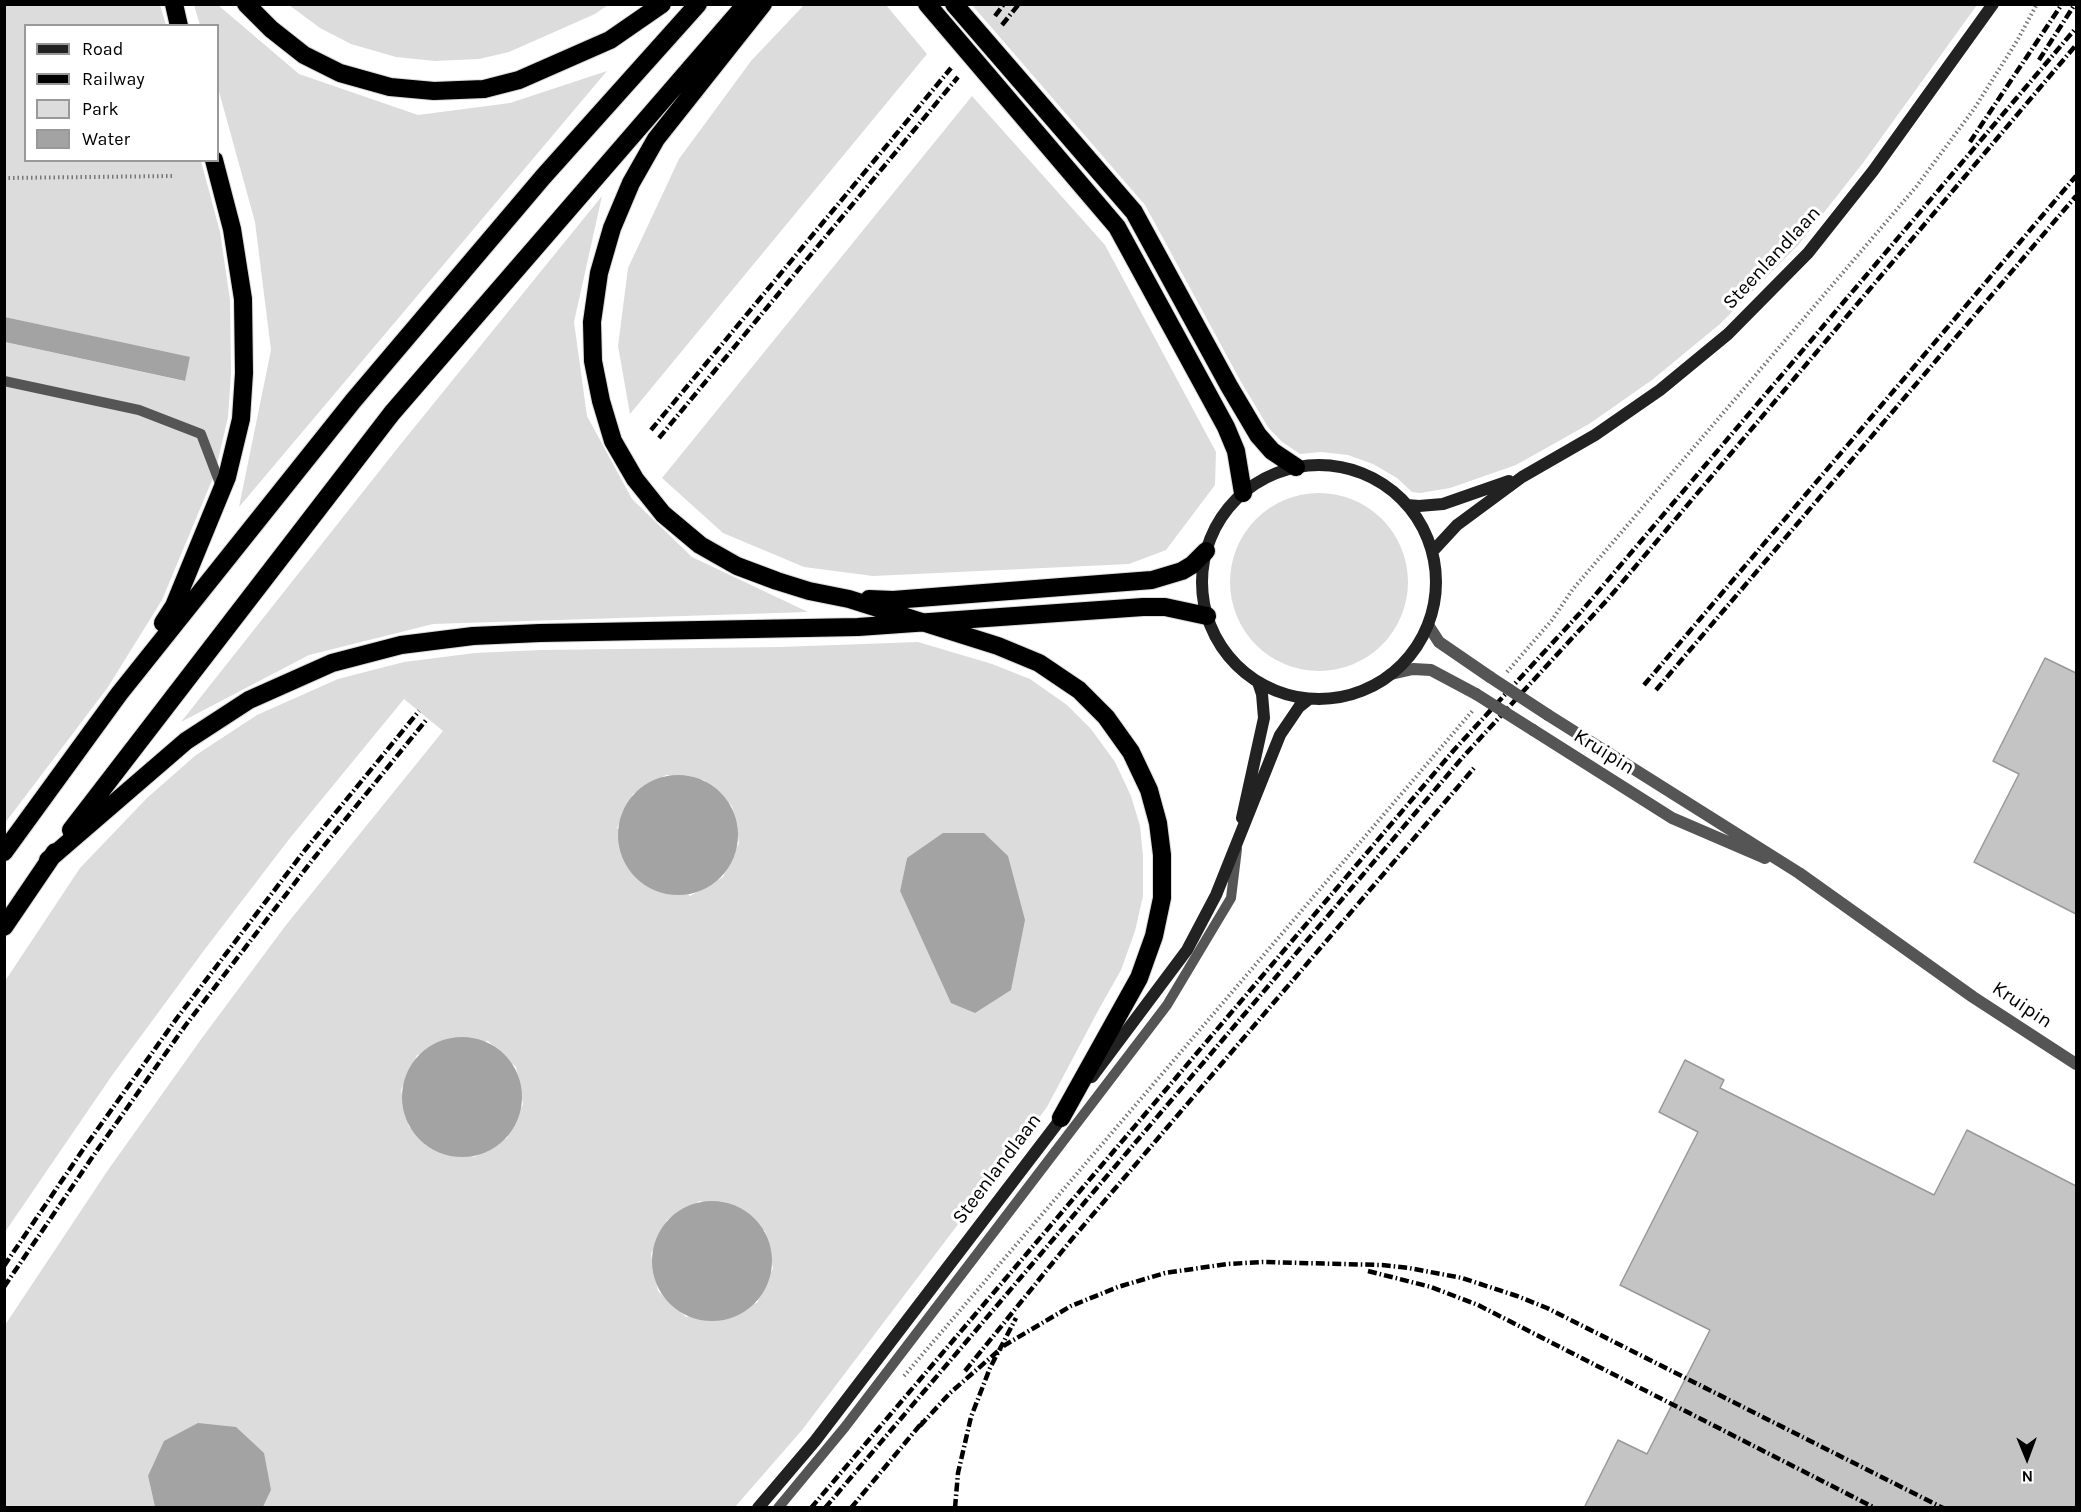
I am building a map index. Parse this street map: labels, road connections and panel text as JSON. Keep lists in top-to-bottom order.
{
  "streets": {
    "main road": ["Steenlandlaan"],
    "street": ["Kruipin"]
  },
  "legend": [
    "Road",
    "Railway",
    "Park",
    "Water"
  ],
  "north": "bottom"
}
